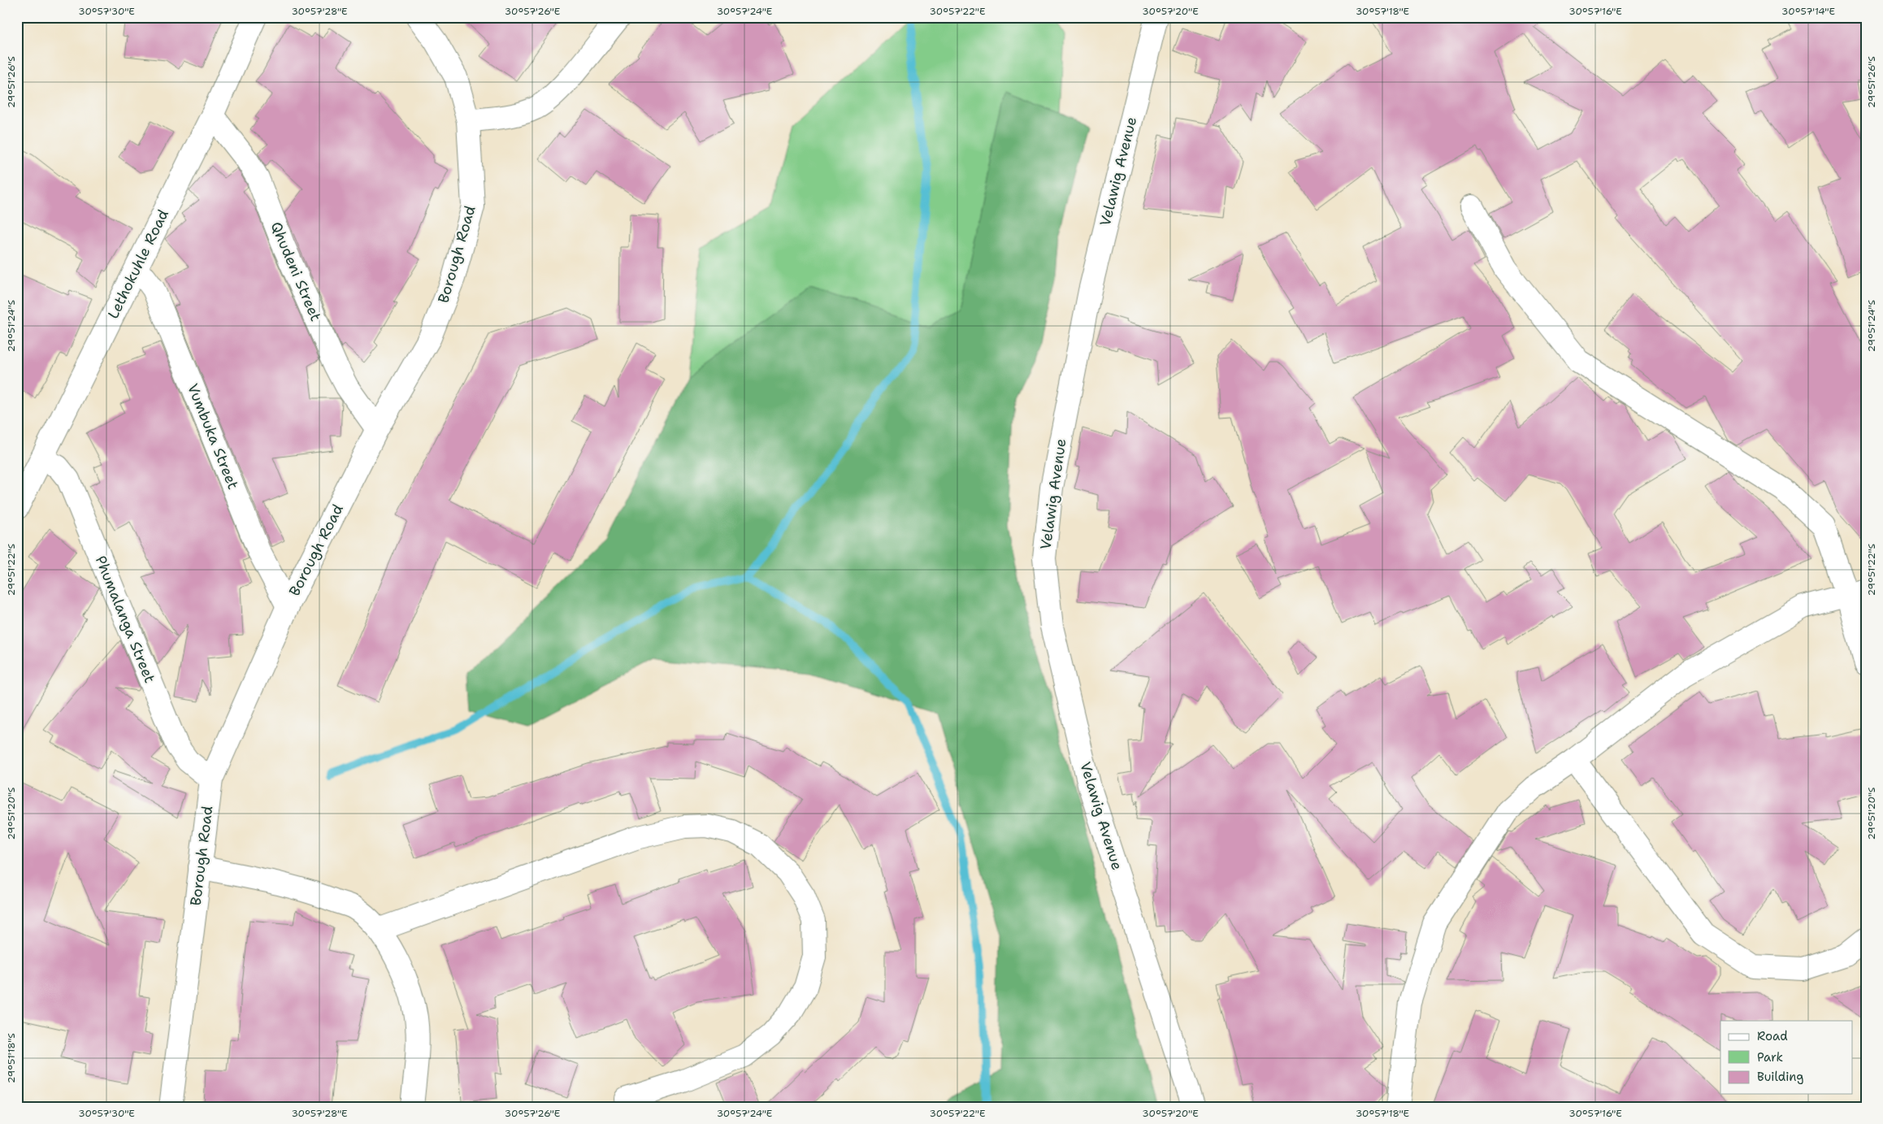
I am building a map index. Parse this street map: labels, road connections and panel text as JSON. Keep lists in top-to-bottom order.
{
  "streets": {
    "street": [
      "Velawig Avenue",
      "Borough Road",
      "Lethokuhle Road",
      "Qhudeni Street",
      "Vumbuka Street",
      "Phumalanga Street"
    ]
  },
  "crossings": [
    ["Borough Road", "Qhudeni Street"],
    ["Borough Road", "Vumbuka Street"],
    ["Borough Road", "Phumalanga Street"],
    ["Lethokuhle Road", "Qhudeni Street"],
    ["Lethokuhle Road", "Vumbuka Street"],
    ["Lethokuhle Road", "Phumalanga Street"]
  ],
  "legend": ["Road", "Park", "Building"],
  "coordinates": [
    "30°57'30\"E",
    "30°57'28\"E",
    "30°57'26\"E",
    "30°57'24\"E",
    "30°57'22\"E",
    "30°57'20\"E",
    "30°57'18\"E",
    "30°57'16\"E",
    "30°57'14\"E",
    "29°51'26\"S",
    "29°51'24\"S",
    "29°51'22\"S",
    "29°51'20\"S",
    "29°51'18\"S"
  ]
}
